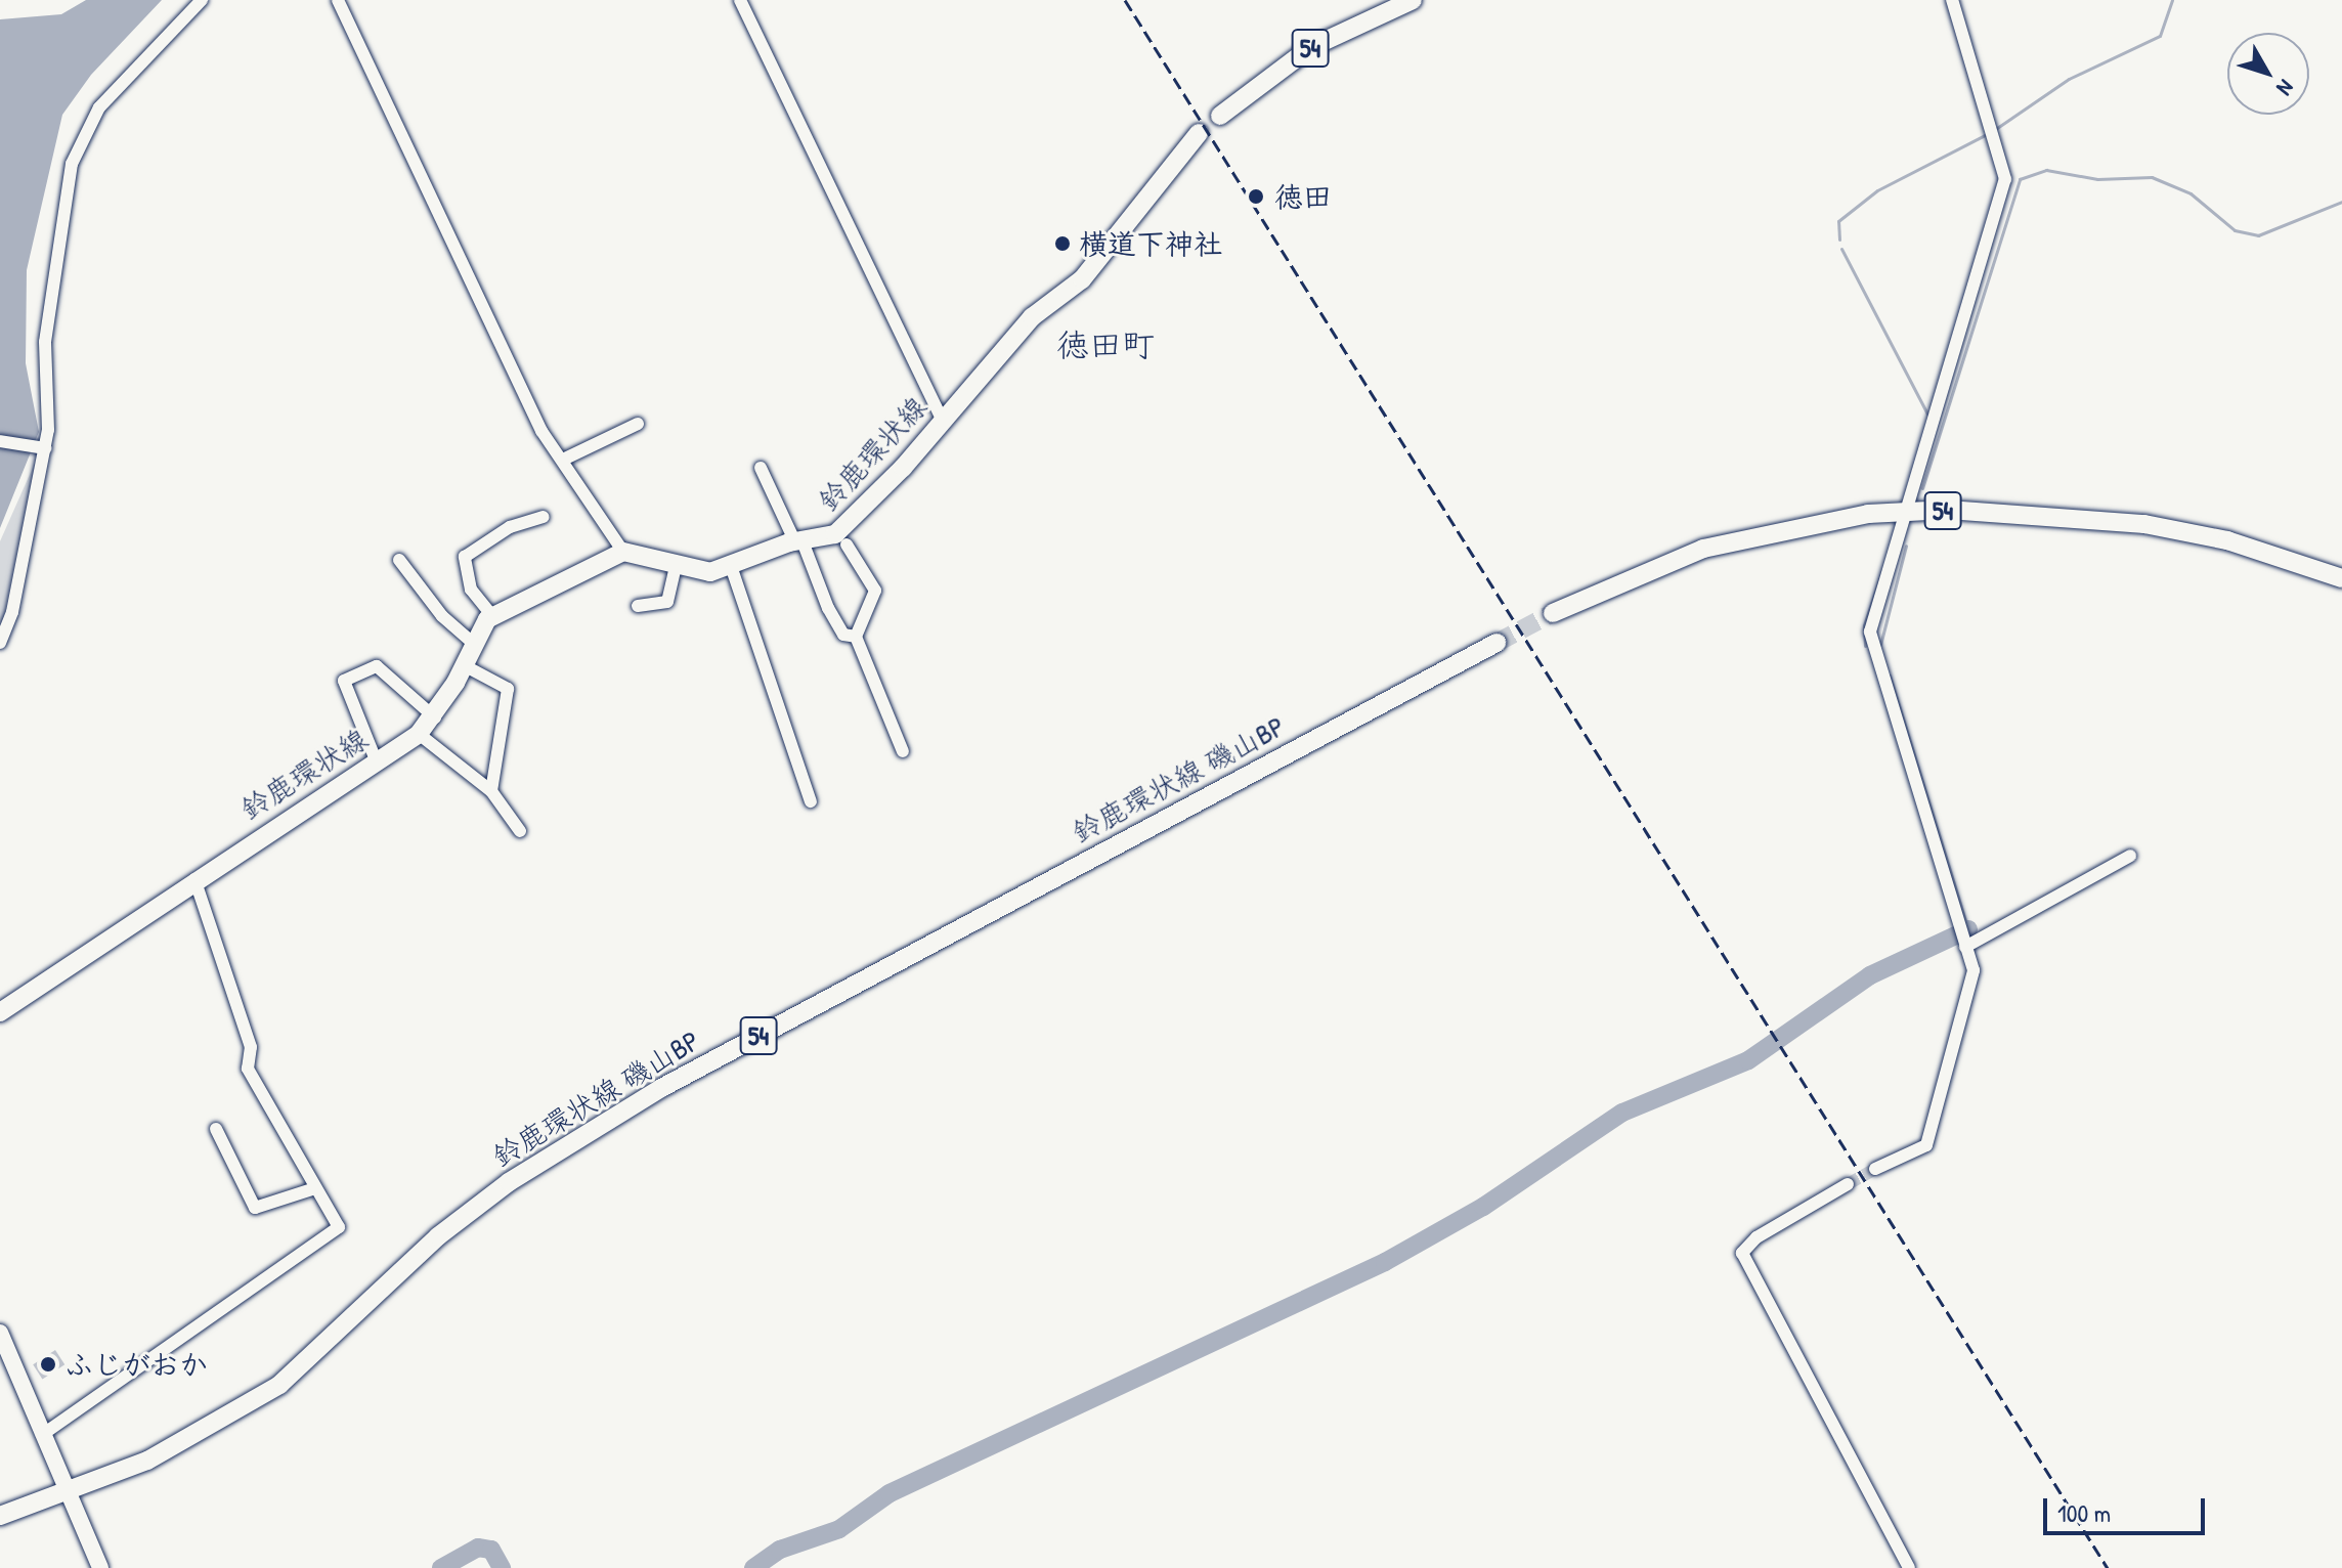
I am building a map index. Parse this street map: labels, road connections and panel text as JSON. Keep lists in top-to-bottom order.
{
  "streets": {
    "main road": ["54", "鈴鹿環状線", "鈴鹿環状線 磯山BP"]
  },
  "crossings": [
    ["54", "鈴鹿環状線 磯山BP"]
  ],
  "districts": ["徳田町"],
  "places": ["徳田", "横道下神社", "ふじがおか"],
  "scale_bar": "100 m",
  "north": "bottom right"
}
